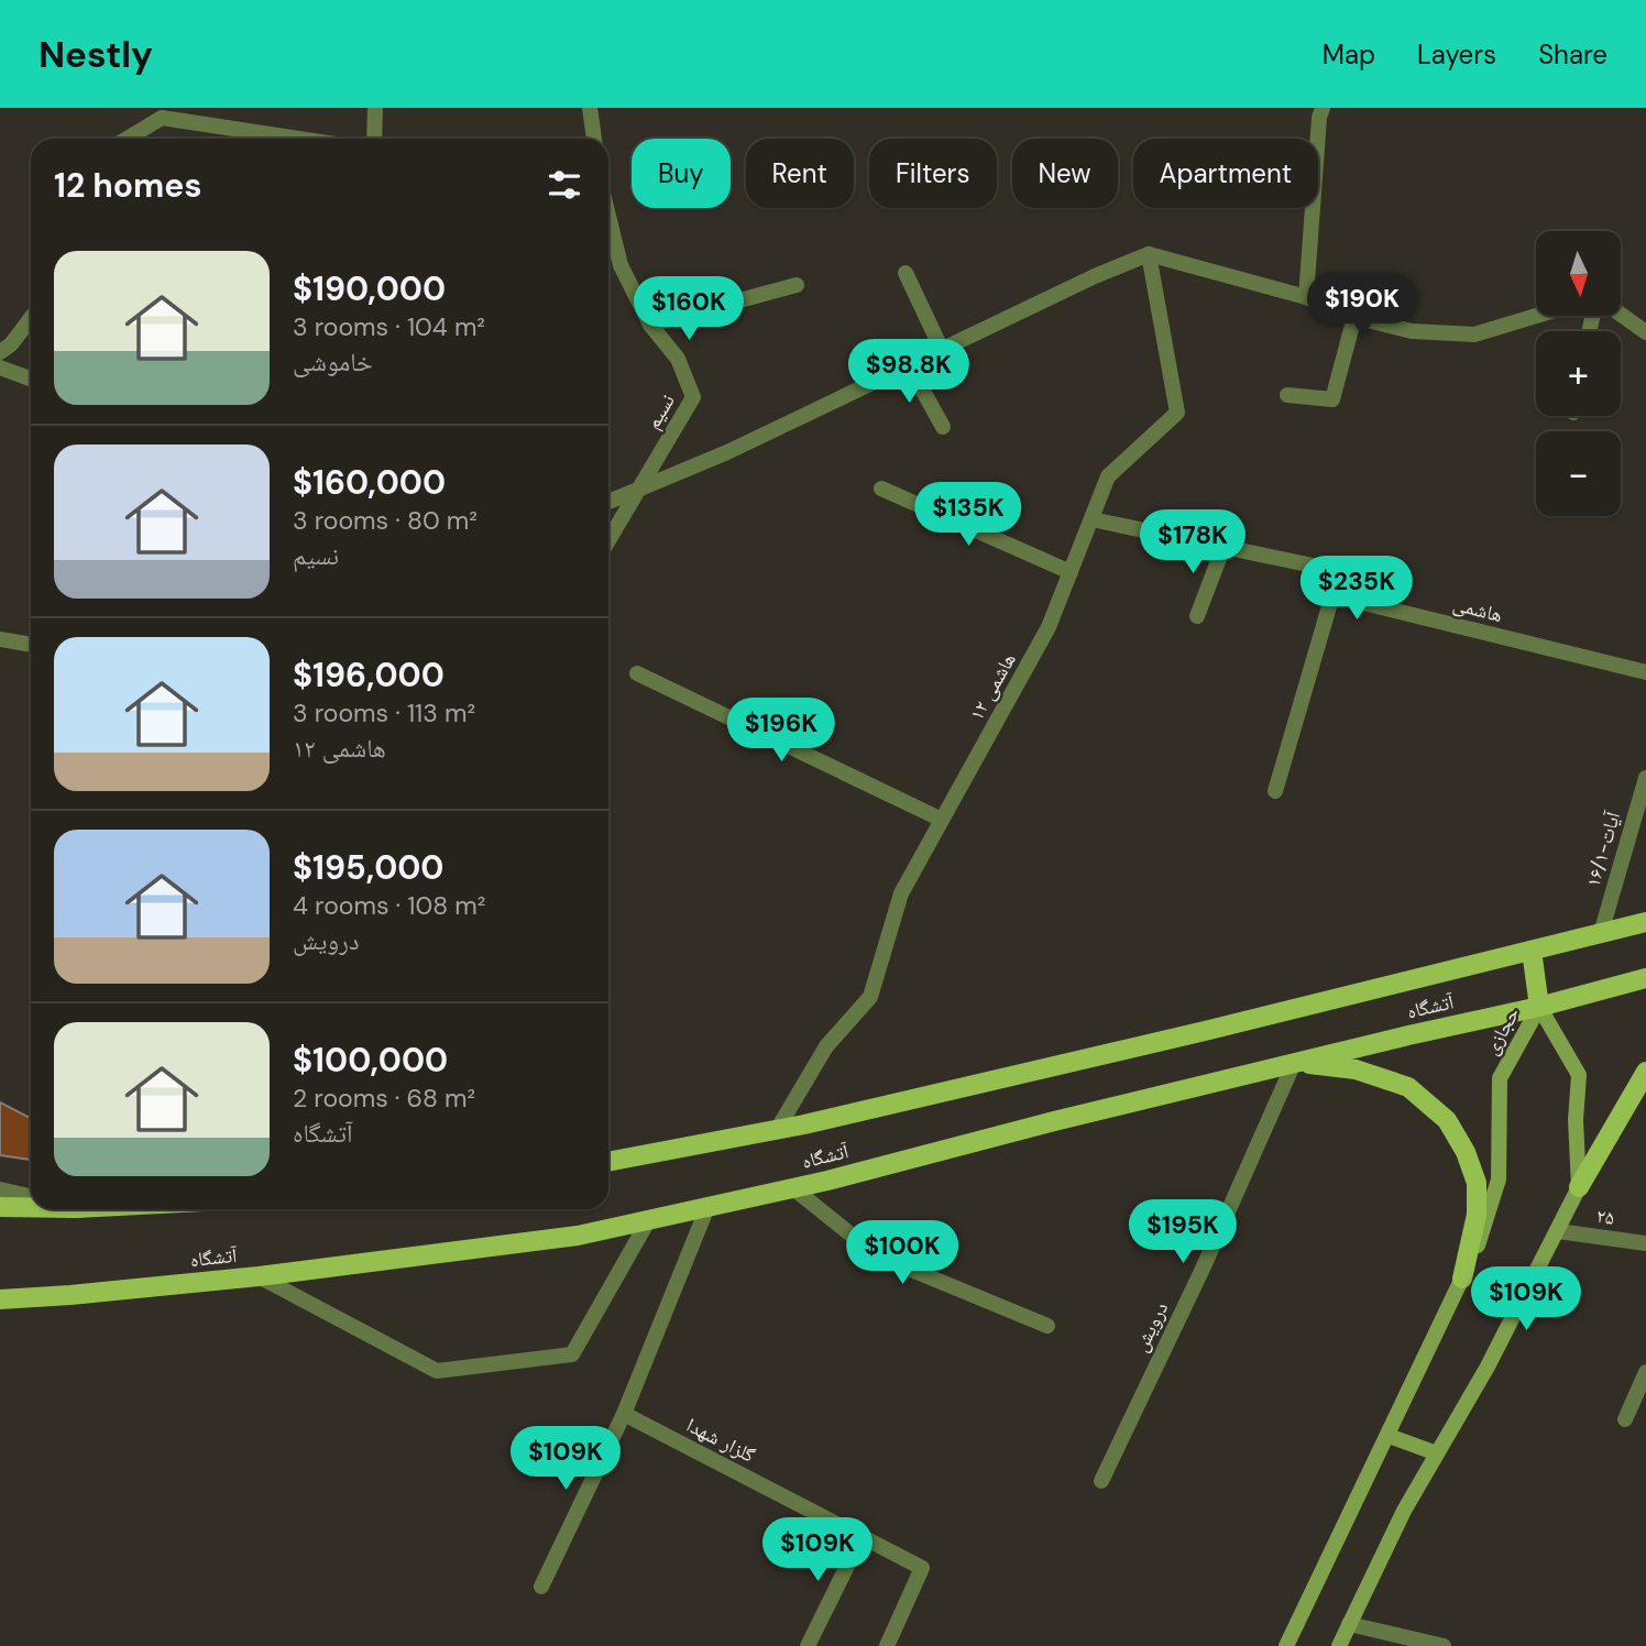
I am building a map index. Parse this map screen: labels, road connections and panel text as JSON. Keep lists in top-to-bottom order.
{
  "streets": {
    "main road": ["آتشگاه", "حجازی"],
    "street": [
      "نسیم",
      "هاشمی",
      "۱۲ هاشمی",
      "۱۶/۱-آیات",
      "۲۵",
      "درویش",
      "گلزار شهدا"
    ]
  },
  "crossings": [
    ["۱۲ هاشمی", "آتشگاه"],
    ["۱۶/۱-آیات", "آتشگاه"],
    ["آتشگاه", "حجازی"],
    ["آتشگاه", "درویش"],
    ["حجازی", "۲۵"]
  ],
  "north": "bottom",
  "page": {
    "header": "Nestly",
    "nav": ["Map", "Layers", "Share"],
    "chip": [
      "Buy",
      "Rent",
      "Filters",
      "New",
      "Apartment"
    ],
    "heading": "12 homes",
    "map_buttons": ["+", "−"],
    "list": [
      {
        "name": "$190,000",
        "note": "3 rooms · 104 m² · خاموشی"
      },
      {
        "name": "$160,000",
        "note": "3 rooms · 80 m² · نسیم"
      },
      {
        "name": "$196,000",
        "note": "3 rooms · 113 m² · ۱۲ هاشمی"
      },
      {
        "name": "$195,000",
        "note": "4 rooms · 108 m² · درویش"
      },
      {
        "name": "$100,000",
        "note": "2 rooms · 68 m² · آتشگاه"
      }
    ],
    "price": [
      "$190K",
      "$160K",
      "$98.8K",
      "$135K",
      "$178K",
      "$235K",
      "$196K",
      "$195K",
      "$100K",
      "$109K",
      "$109K",
      "$109K"
    ]
  }
}
